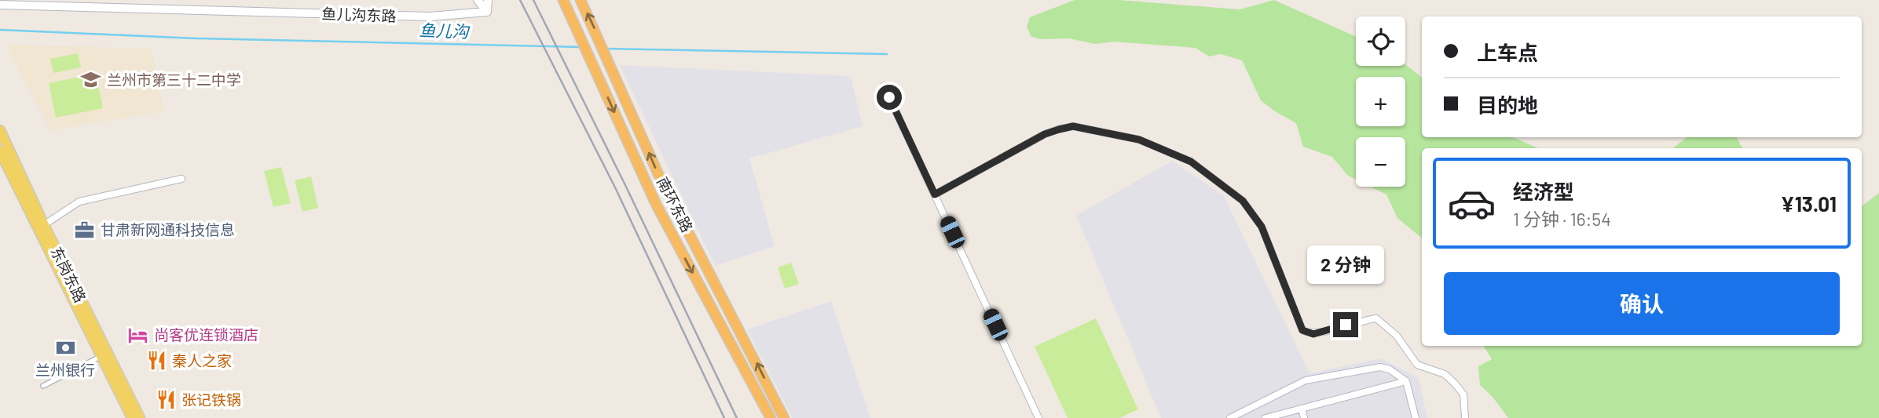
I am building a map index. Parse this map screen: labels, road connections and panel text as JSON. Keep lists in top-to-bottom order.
{
  "streets": {
    "highway": ["南环东路"],
    "main road": ["东岗东路"],
    "street": ["鱼儿沟东路"]
  },
  "water": ["鱼儿沟"],
  "places": {
    "school or university": ["兰州市第三十二中学"],
    "office": ["甘肃新网通科技信息"],
    "hotel": ["尚客优连锁酒店"],
    "bank": ["兰州银行"],
    "restaurant": ["秦人之家", "张记铁锅"]
  },
  "page": {
    "map_buttons": ["+", "−"],
    "banner": ["上车点", "目的地"],
    "list": [
      {
        "name": "经济型",
        "note": "1 分钟 · 16:54",
        "value": "¥13.01"
      }
    ],
    "bubble": "2 分钟",
    "buttons": "确认"
  }
}
